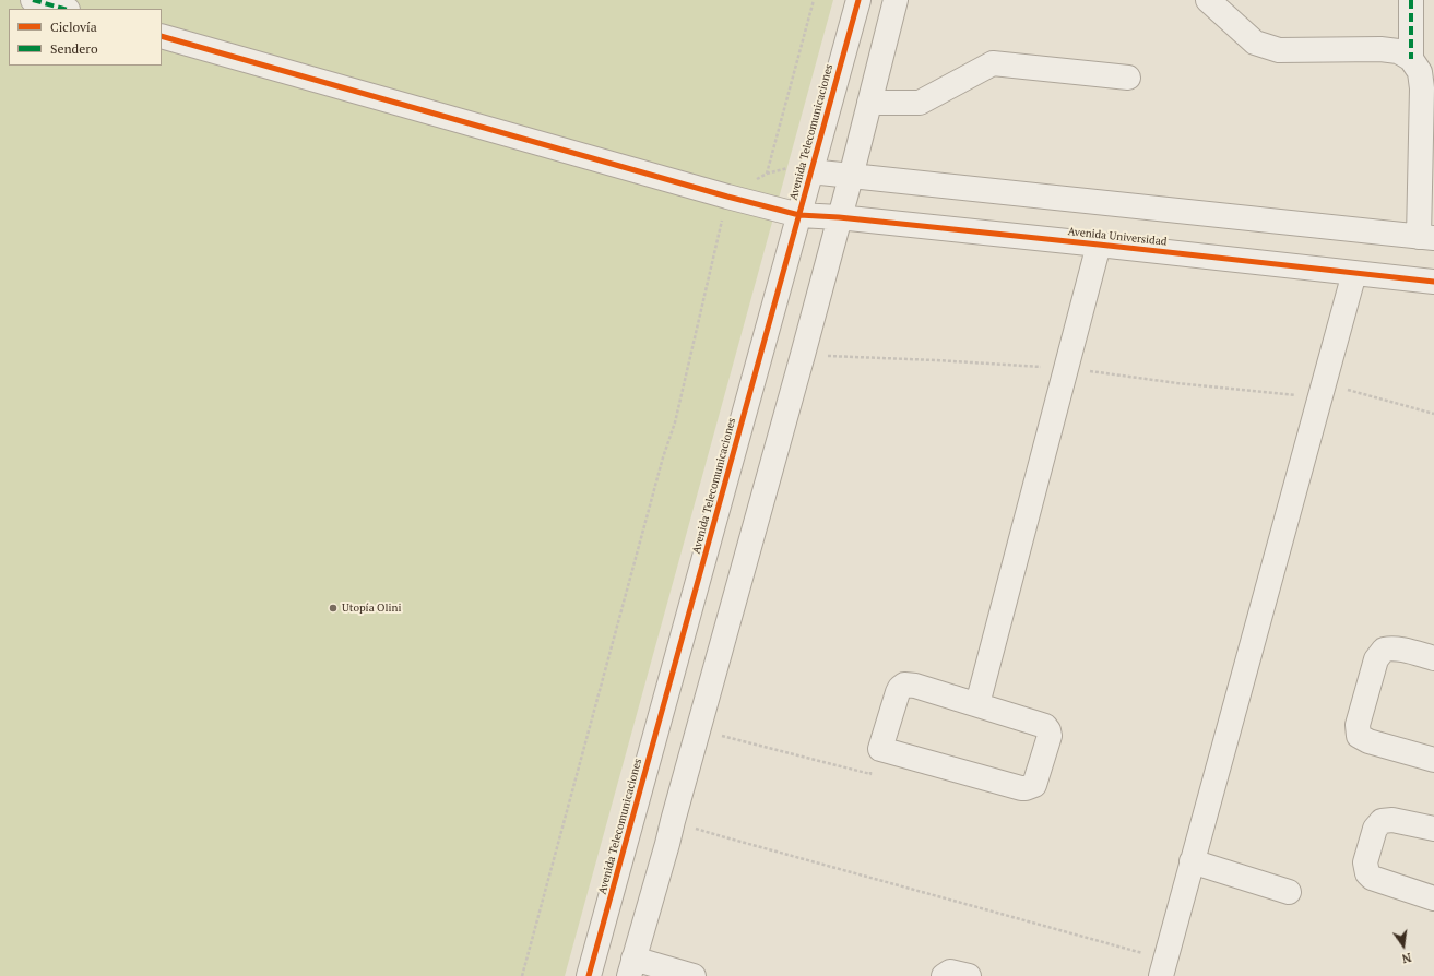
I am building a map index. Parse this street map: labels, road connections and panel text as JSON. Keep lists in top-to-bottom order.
{
  "streets": {
    "street": ["Avenida Telecomunicaciones", "Avenida Universidad"]
  },
  "crossings": [
    ["Avenida Telecomunicaciones", "Avenida Universidad"]
  ],
  "places": ["Utopía Olini"],
  "legend": ["Ciclovía", "Sendero"],
  "north": "bottom"
}
